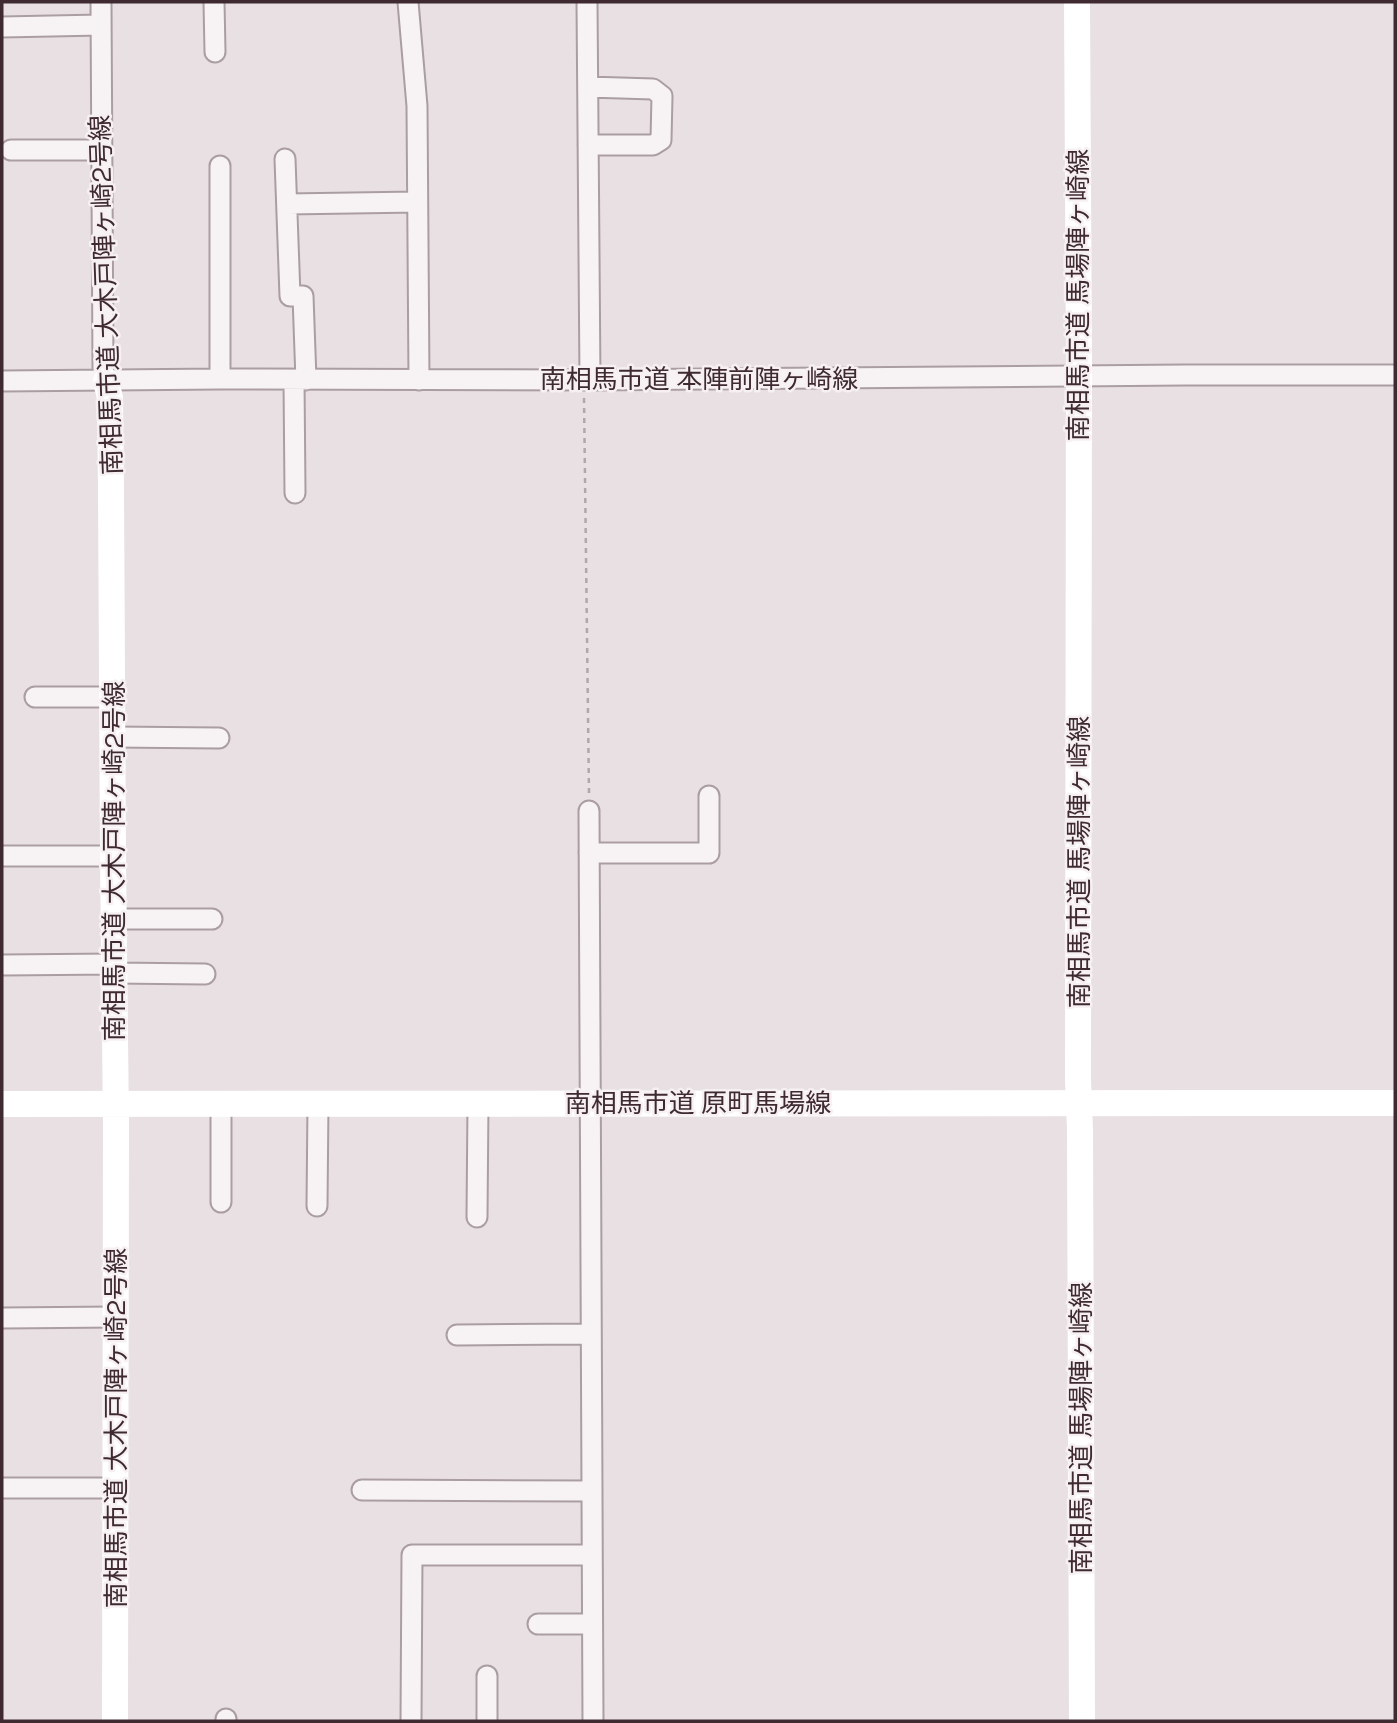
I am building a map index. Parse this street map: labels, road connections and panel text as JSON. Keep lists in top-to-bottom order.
{
  "streets": {
    "street": [
      "南相馬市道 大木戸陣ヶ崎2号線",
      "南相馬市道 馬場陣ヶ崎線",
      "南相馬市道 本陣前陣ヶ崎線",
      "南相馬市道 原町馬場線"
    ]
  },
  "crossings": [
    ["南相馬市道 大木戸陣ヶ崎2号線", "南相馬市道 本陣前陣ヶ崎線"],
    ["南相馬市道 大木戸陣ヶ崎2号線", "南相馬市道 原町馬場線"],
    ["南相馬市道 馬場陣ヶ崎線", "南相馬市道 本陣前陣ヶ崎線"],
    ["南相馬市道 馬場陣ヶ崎線", "南相馬市道 原町馬場線"]
  ]
}
